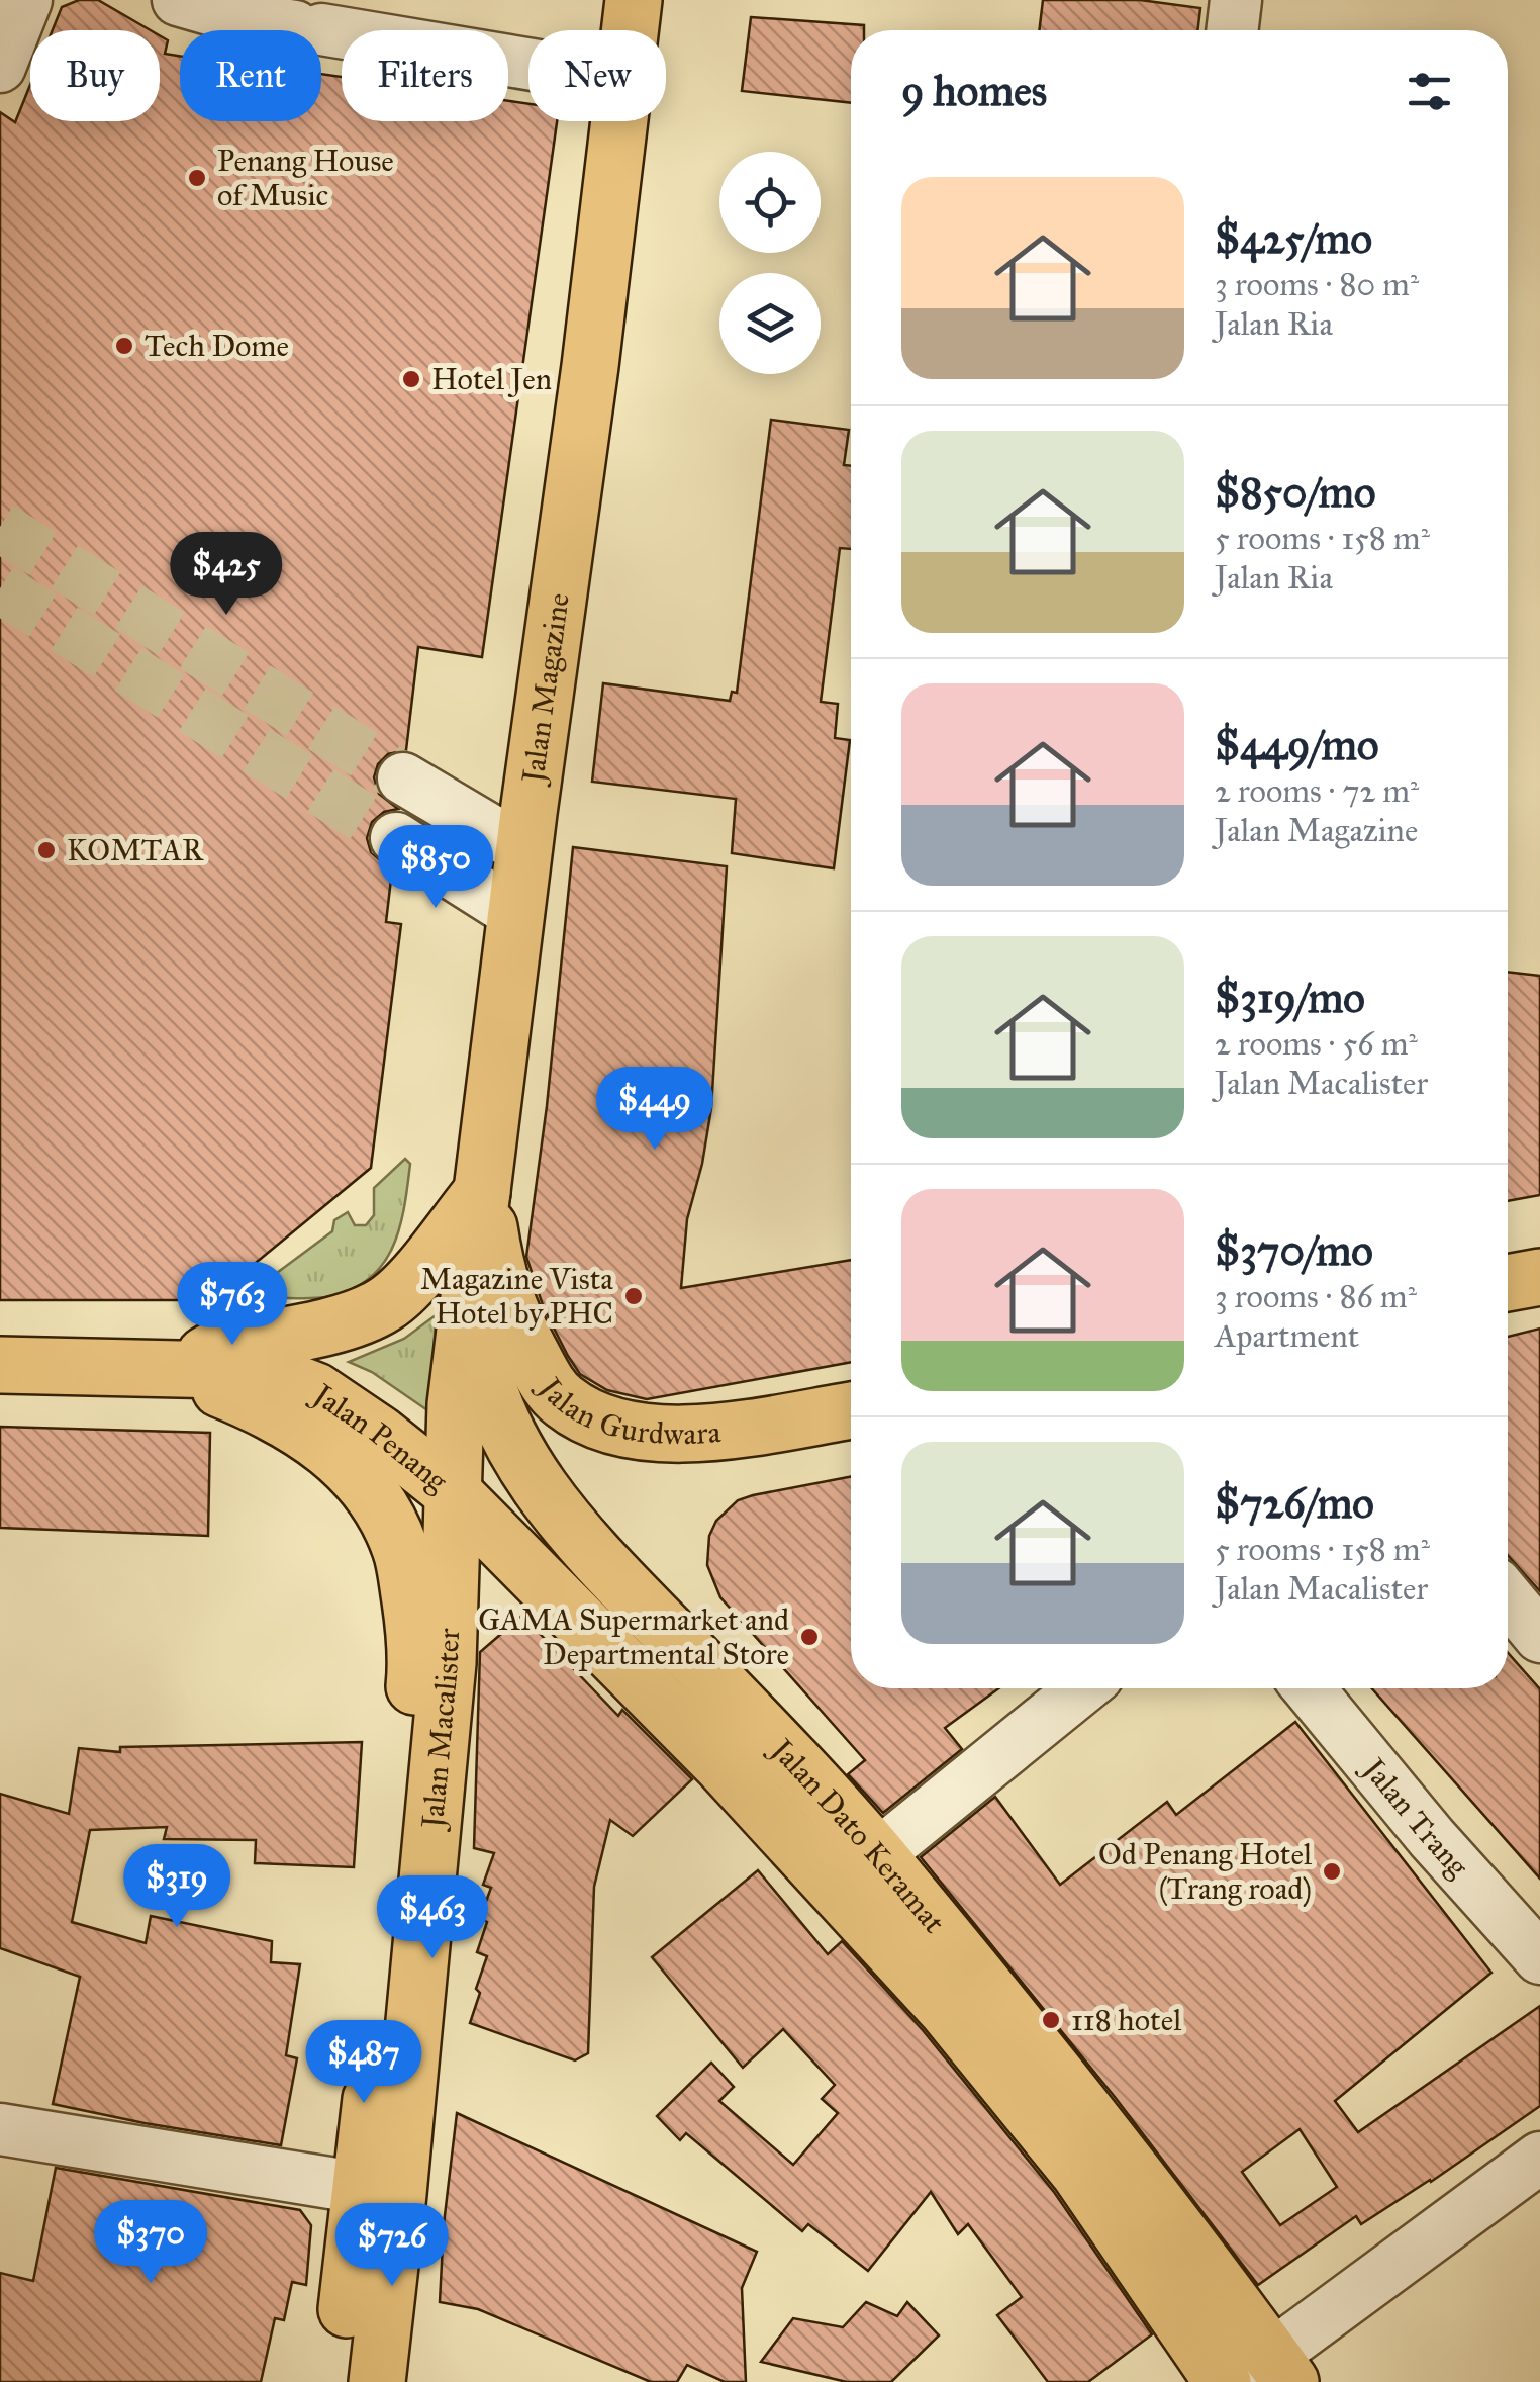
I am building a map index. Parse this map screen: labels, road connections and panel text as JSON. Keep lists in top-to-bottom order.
{
  "streets": {
    "main road": [
      "Jalan Magazine",
      "Jalan Gurdwara",
      "Jalan Penang",
      "Jalan Macalister",
      "Jalan Dato Keramat"
    ],
    "street": ["Jalan Trang"]
  },
  "crossings": [
    ["Jalan Magazine", "Jalan Gurdwara"],
    ["Jalan Magazine", "Jalan Penang"],
    ["Jalan Magazine", "Jalan Macalister"],
    ["Jalan Magazine", "Jalan Dato Keramat"],
    ["Jalan Penang", "Jalan Macalister"],
    ["Jalan Penang", "Jalan Dato Keramat"],
    ["Jalan Macalister", "Jalan Dato Keramat"]
  ],
  "places": [
    "Penang House of Music",
    "Tech Dome",
    "Hotel Jen",
    "KOMTAR",
    "Magazine Vista Hotel by PHC",
    "GAMA Supermarket and Departmental Store",
    "Od Penang Hotel (Trang road)",
    "118 hotel"
  ],
  "page": {
    "chip": [
      "Buy",
      "Rent",
      "Filters",
      "New"
    ],
    "heading": "9 homes",
    "list": [
      {
        "name": "$425/mo",
        "note": "3 rooms · 80 m² · Jalan Ria"
      },
      {
        "name": "$850/mo",
        "note": "5 rooms · 158 m² · Jalan Ria"
      },
      {
        "name": "$449/mo",
        "note": "2 rooms · 72 m² · Jalan Magazine"
      },
      {
        "name": "$319/mo",
        "note": "2 rooms · 56 m² · Jalan Macalister"
      },
      {
        "name": "$370/mo",
        "note": "3 rooms · 86 m² · Apartment"
      },
      {
        "name": "$726/mo",
        "note": "5 rooms · 158 m² · Jalan Macalister"
      }
    ],
    "price": [
      "$425",
      "$850",
      "$449",
      "$763",
      "$319",
      "$463",
      "$487",
      "$370",
      "$726"
    ]
  }
}
